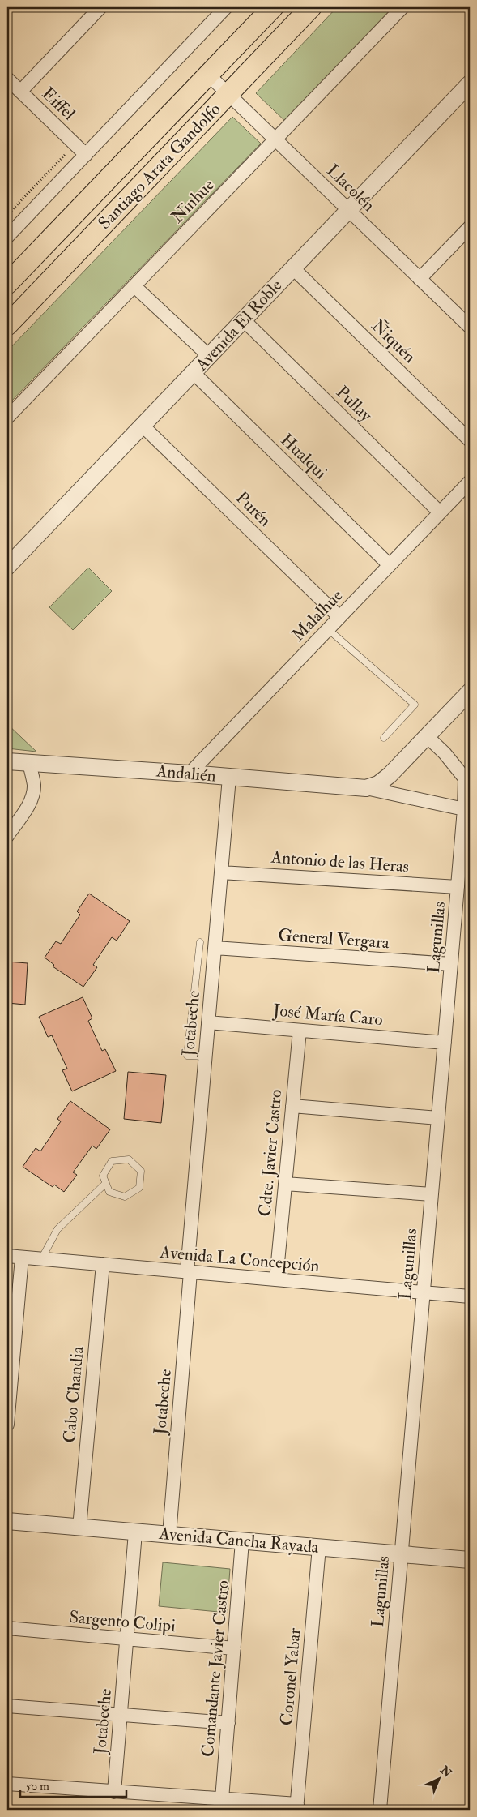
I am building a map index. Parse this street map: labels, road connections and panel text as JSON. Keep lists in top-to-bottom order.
{
  "streets": {
    "main road": ["Santiago Arata Gandolfo"],
    "street": [
      "Eiffel",
      "Llacolén",
      "Ninhue",
      "Avenida El Roble",
      "Ñiquén",
      "Pullay",
      "Hualqui",
      "Purén",
      "Malalhue",
      "Andalién",
      "Antonio de las Heras",
      "Lagunillas",
      "General Vergara",
      "José María Caro",
      "Jotabeche",
      "Cdte. Javier Castro",
      "Avenida La Concepción",
      "Cabo Chandia",
      "Avenida Cancha Rayada",
      "Sargento Colipi",
      "Comandante Javier Castro",
      "Coronel Yabar"
    ]
  },
  "crossings": [
    ["Santiago Arata Gandolfo", "Llacolén"],
    ["Llacolén", "Ninhue"],
    ["Llacolén", "Avenida El Roble"],
    ["Avenida El Roble", "Ñiquén"],
    ["Avenida El Roble", "Pullay"],
    ["Avenida El Roble", "Hualqui"],
    ["Avenida El Roble", "Purén"],
    ["Pullay", "Malalhue"],
    ["Hualqui", "Malalhue"],
    ["Purén", "Malalhue"],
    ["Malalhue", "Andalién"],
    ["Andalién", "Jotabeche"],
    ["Antonio de las Heras", "Lagunillas"],
    ["Antonio de las Heras", "Jotabeche"],
    ["Lagunillas", "General Vergara"],
    ["Lagunillas", "José María Caro"],
    ["Lagunillas", "Avenida La Concepción"],
    ["Lagunillas", "Avenida Cancha Rayada"],
    ["General Vergara", "Jotabeche"],
    ["José María Caro", "Jotabeche"],
    ["José María Caro", "Cdte. Javier Castro"],
    ["Jotabeche", "Avenida La Concepción"],
    ["Jotabeche", "Avenida Cancha Rayada"],
    ["Jotabeche", "Sargento Colipi"],
    ["Cdte. Javier Castro", "Avenida La Concepción"],
    ["Avenida La Concepción", "Cabo Chandia"],
    ["Cabo Chandia", "Avenida Cancha Rayada"],
    ["Avenida Cancha Rayada", "Comandante Javier Castro"],
    ["Avenida Cancha Rayada", "Coronel Yabar"],
    ["Sargento Colipi", "Comandante Javier Castro"]
  ],
  "scale_bar": "50 m",
  "north": "top right"
}
